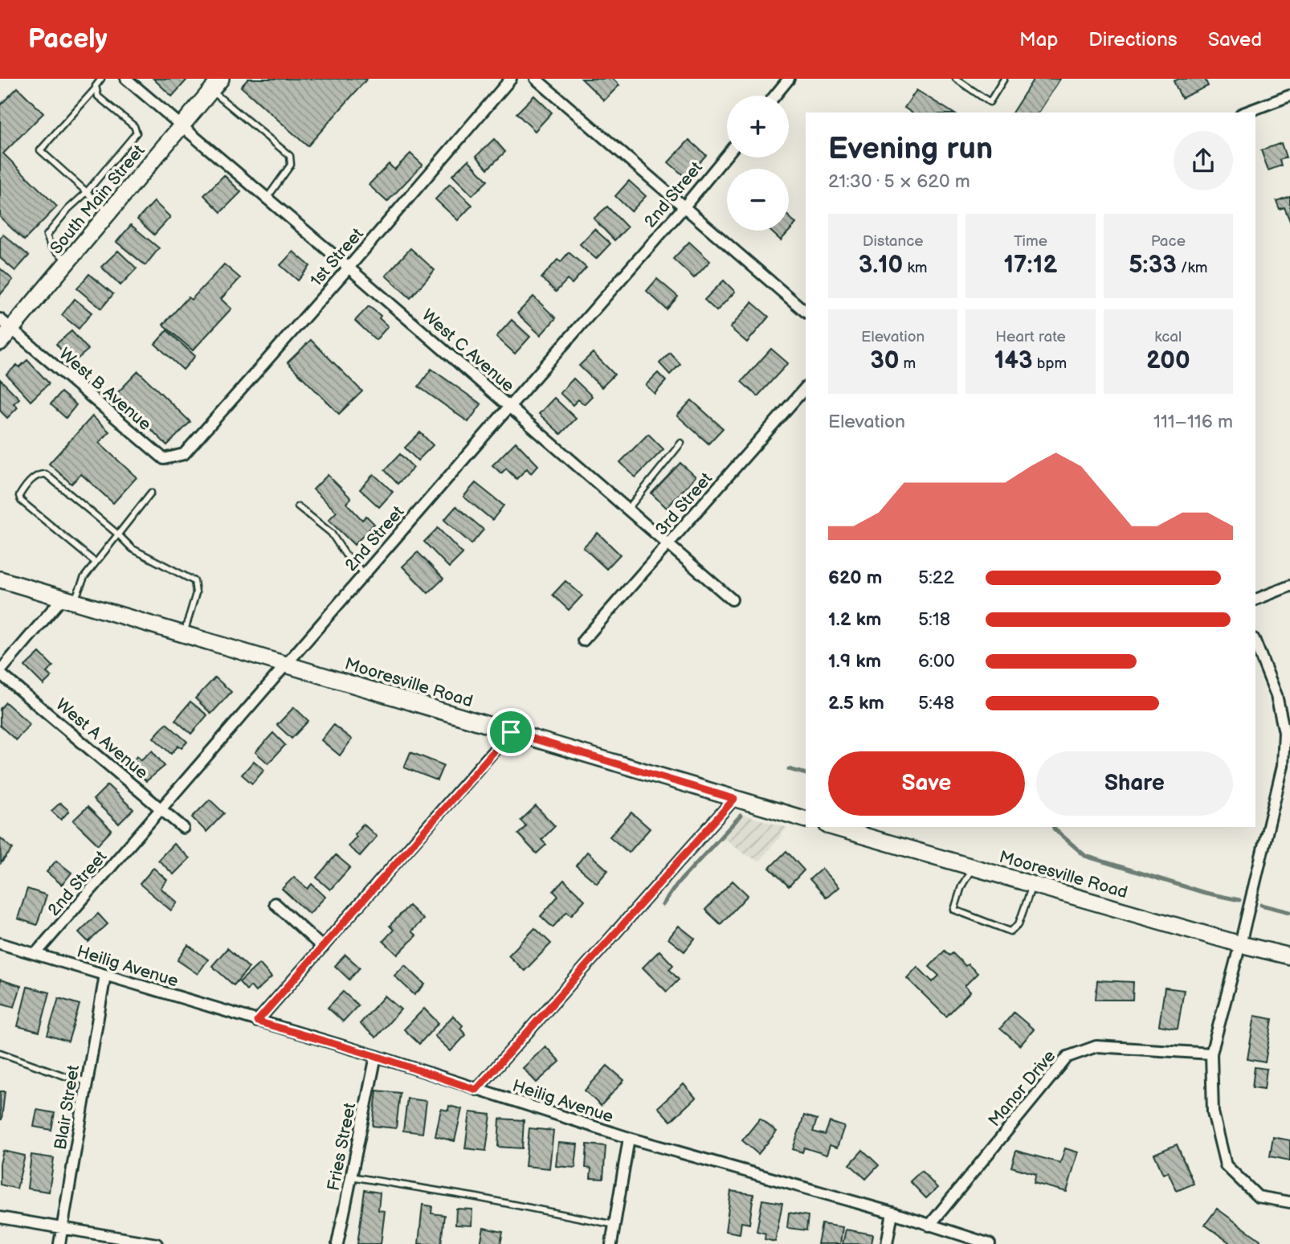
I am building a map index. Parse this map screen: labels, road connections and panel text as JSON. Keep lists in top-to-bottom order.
{
  "streets": {
    "main road": ["South Main Street", "Mooresville Road"],
    "street": [
      "2nd Street",
      "1st Street",
      "West C Avenue",
      "West B Avenue",
      "3rd Street",
      "West A Avenue",
      "Heilig Avenue",
      "Manor Drive",
      "Blair Street",
      "Fries Street"
    ]
  },
  "crossings": [
    ["2nd Street", "West C Avenue"],
    ["2nd Street", "Mooresville Road"],
    ["2nd Street", "West A Avenue"],
    ["2nd Street", "Heilig Avenue"],
    ["South Main Street", "West C Avenue"],
    ["South Main Street", "West B Avenue"],
    ["1st Street", "West C Avenue"],
    ["1st Street", "West B Avenue"],
    ["West C Avenue", "3rd Street"],
    ["Heilig Avenue", "Manor Drive"],
    ["Heilig Avenue", "Blair Street"],
    ["Heilig Avenue", "Fries Street"]
  ],
  "page": {
    "header": "Pacely",
    "nav": ["Map", "Directions", "Saved"],
    "map_buttons": ["+", "−"],
    "heading": ["Evening run", "21:30 · 5 × 620 m"],
    "stats": [
      ["Distance", "3.10 km"],
      ["Time", "17:12"],
      ["Pace", "5:33 /km"],
      ["Elevation", "30 m"],
      ["Heart rate", "143 bpm"],
      ["kcal", "200"]
    ],
    "chart": ["Elevation", "111–116 m"],
    "list": [
      {
        "name": "620 m",
        "note": "5:22"
      },
      {
        "name": "1.2 km",
        "note": "5:18"
      },
      {
        "name": "1.9 km",
        "note": "6:00"
      },
      {
        "name": "2.5 km",
        "note": "5:48"
      }
    ],
    "buttons": ["Save", "Share"]
  }
}
